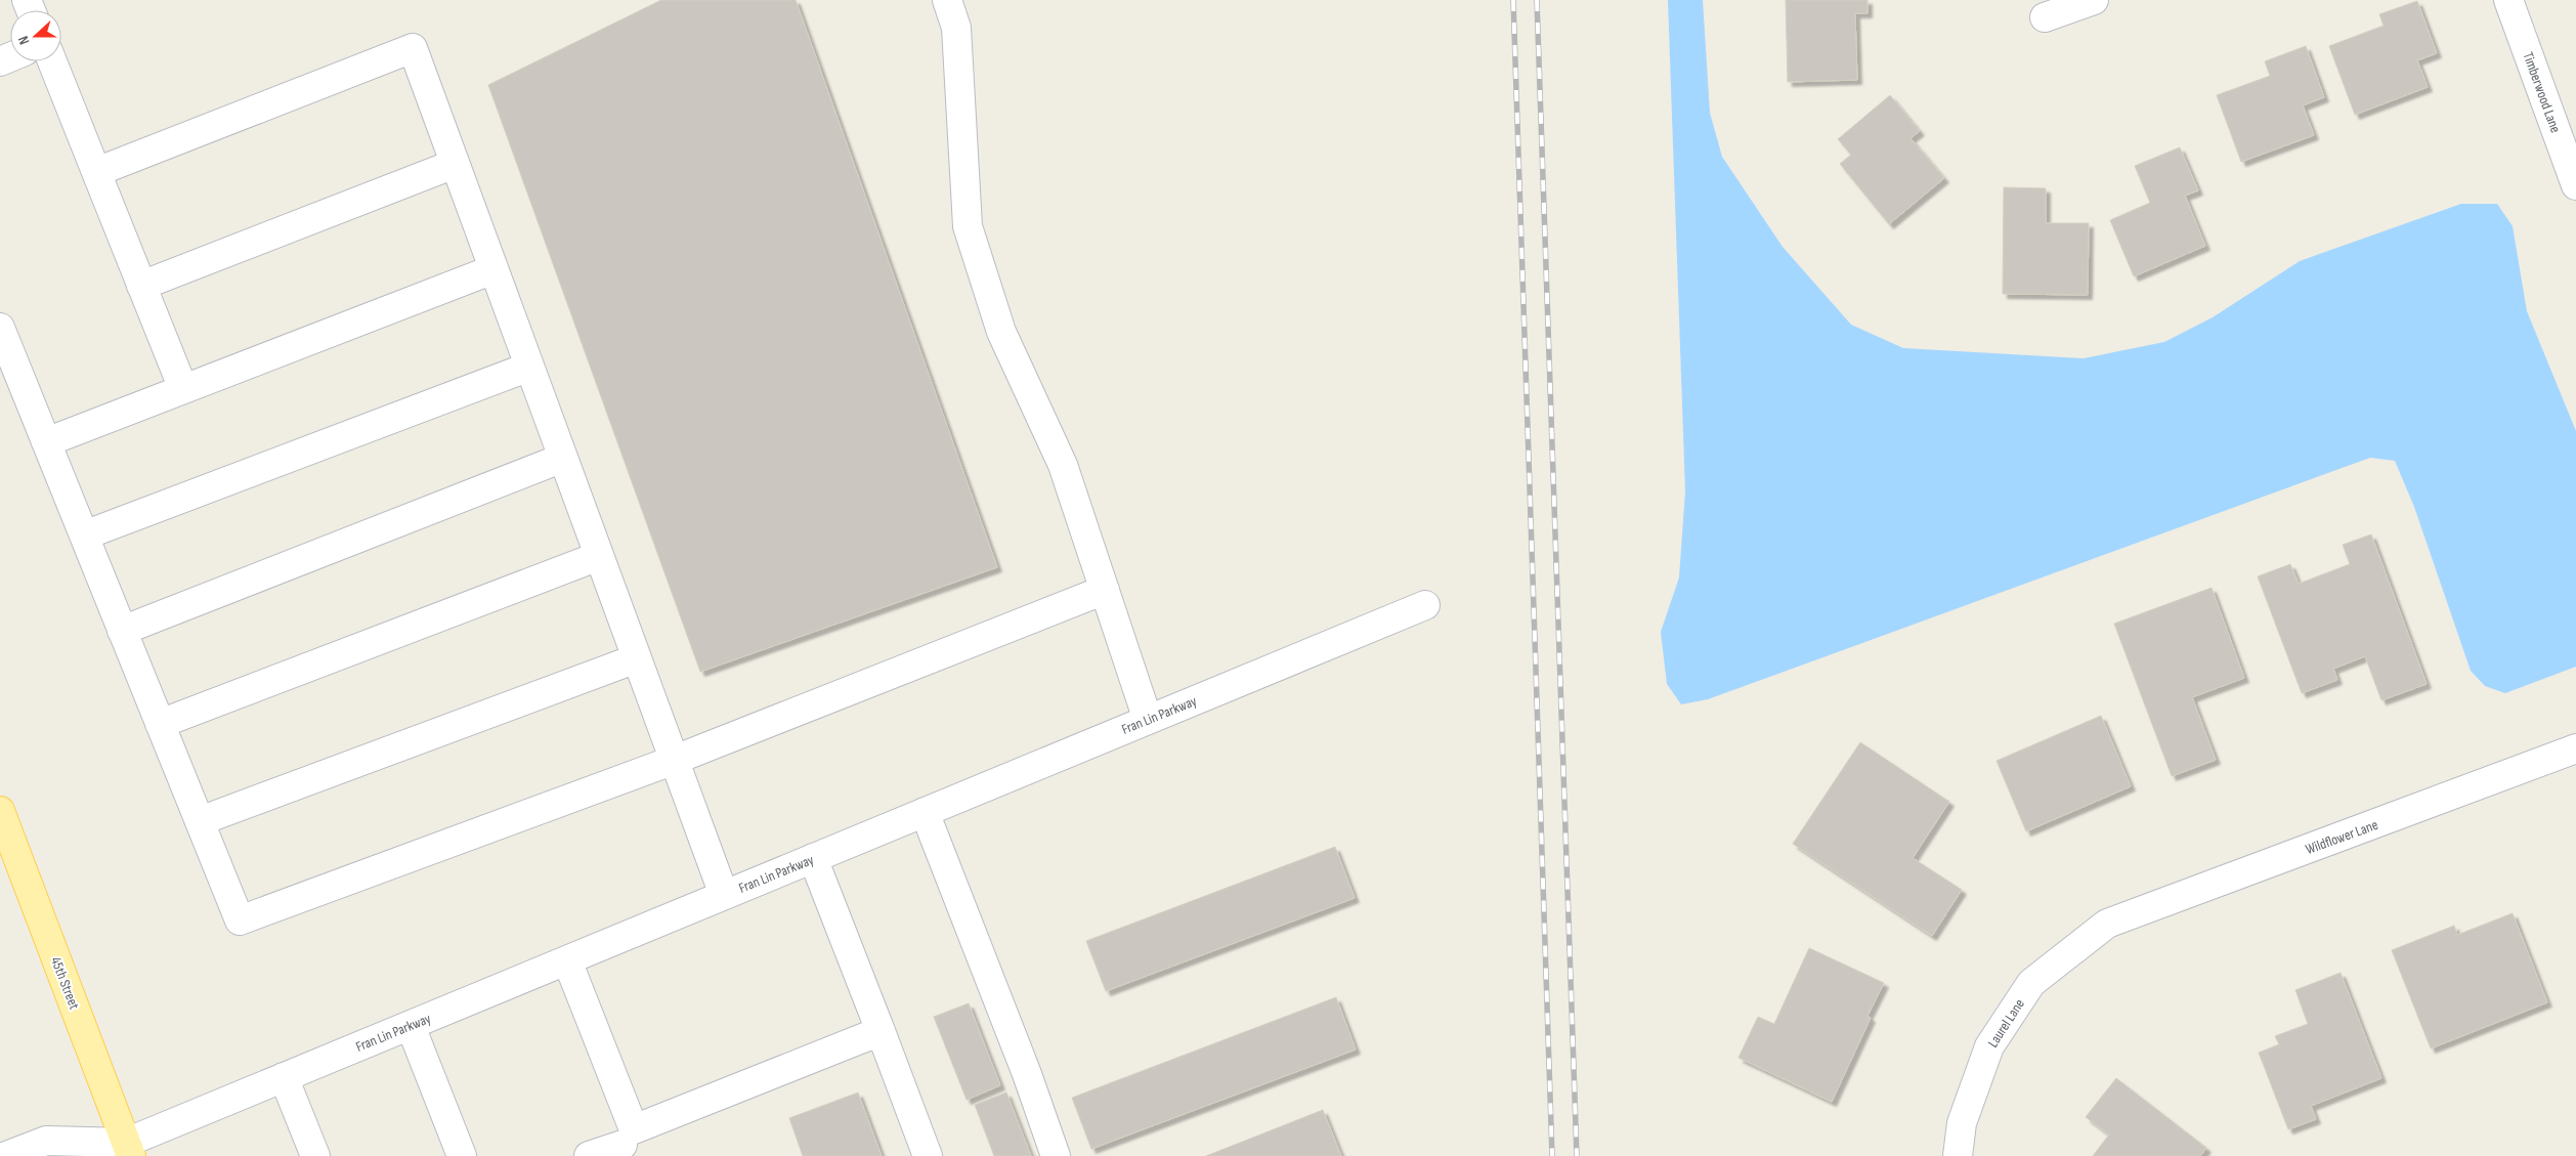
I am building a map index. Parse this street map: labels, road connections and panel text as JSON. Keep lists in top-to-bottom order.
{
  "streets": {
    "main road": ["45th Street"],
    "street": [
      "Timberwood Lane",
      "Fran Lin Parkway",
      "Wildflower Lane",
      "Laurel Lane"
    ]
  },
  "crossings": [
    ["Fran Lin Parkway", "45th Street"],
    ["Wildflower Lane", "Laurel Lane"]
  ],
  "north": "left"
}
